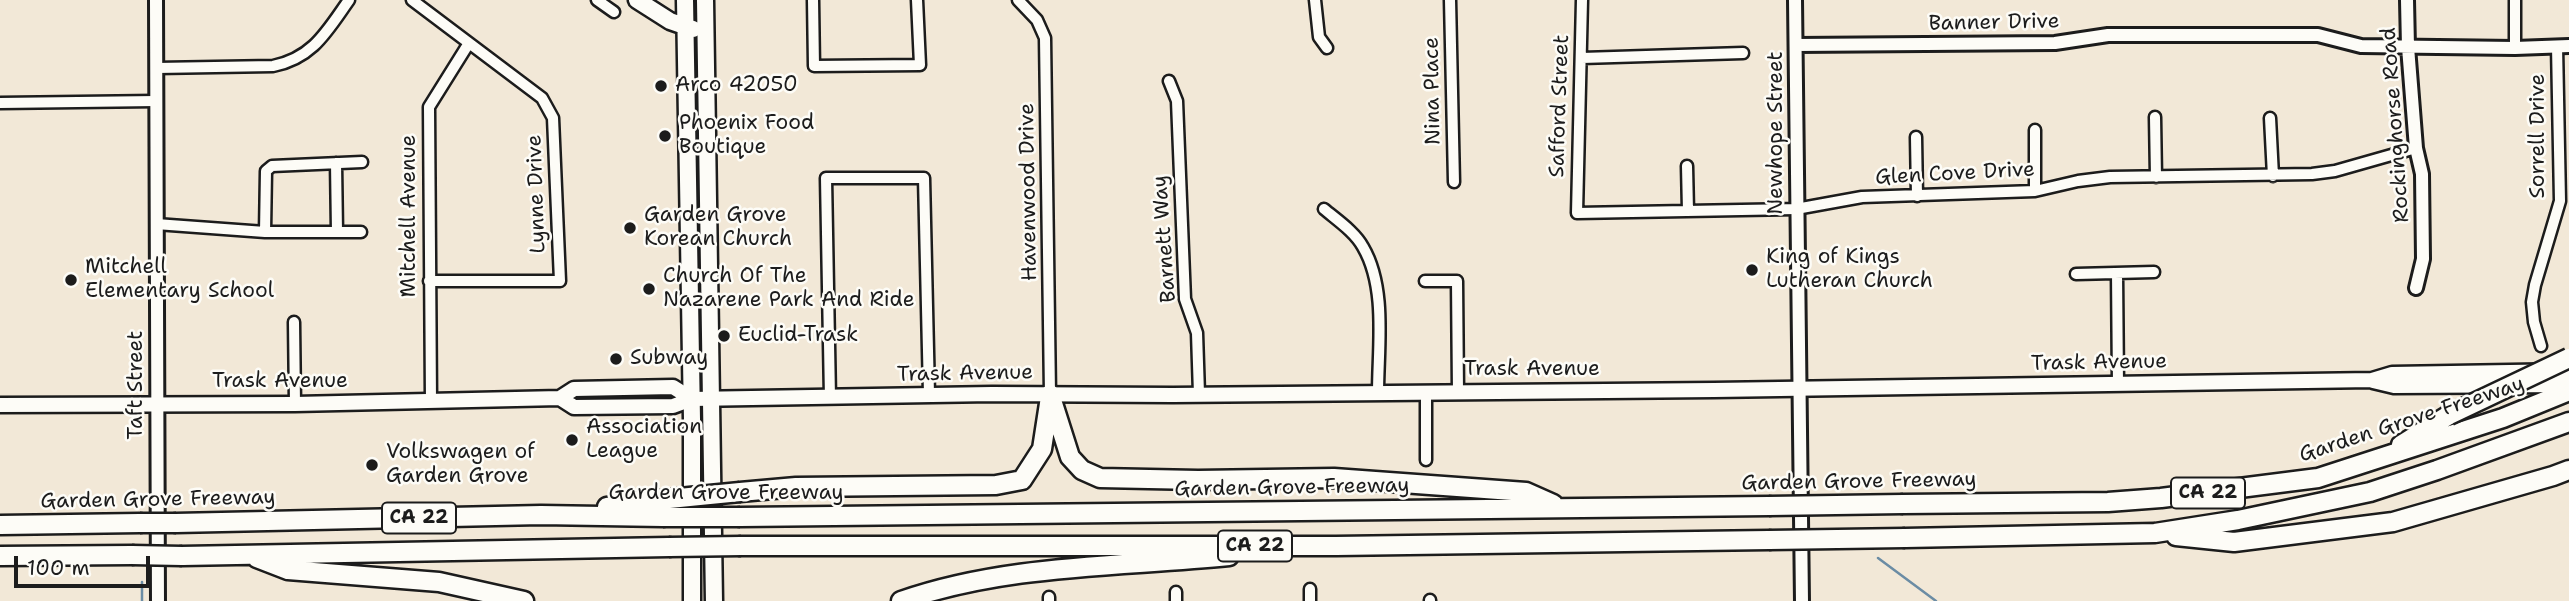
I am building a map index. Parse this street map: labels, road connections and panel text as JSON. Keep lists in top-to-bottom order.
{
  "streets": {
    "highway": ["Garden Grove Freeway", "CA 22"],
    "main road": ["Trask Avenue"],
    "street": [
      "Banner Drive",
      "Nina Place",
      "Safford Street",
      "Rockinghorse Road",
      "Newhope Street",
      "Sorrell Drive",
      "Glen Cove Drive",
      "Havenwood Drive",
      "Lynne Drive",
      "Mitchell Avenue",
      "Barnett Way",
      "Taft Street"
    ]
  },
  "crossings": [
    ["Banner Drive", "Rockinghorse Road"],
    ["Banner Drive", "Newhope Street"],
    ["Banner Drive", "Sorrell Drive"],
    ["Safford Street", "Glen Cove Drive"],
    ["Rockinghorse Road", "Glen Cove Drive"],
    ["Newhope Street", "Glen Cove Drive"],
    ["Newhope Street", "Trask Avenue"],
    ["Havenwood Drive", "Trask Avenue"],
    ["Lynne Drive", "Mitchell Avenue"],
    ["Mitchell Avenue", "Trask Avenue"],
    ["Barnett Way", "Trask Avenue"],
    ["Trask Avenue", "Taft Street"]
  ],
  "places": [
    "Arco 42050",
    "Phoenix Food Boutique",
    "Garden Grove Korean Church",
    "King of Kings Lutheran Church",
    "Mitchell Elementary School",
    "Church Of The Nazarene Park And Ride",
    "Euclid-Trask",
    "Subway",
    "Association League",
    "Volkswagen of Garden Grove"
  ],
  "scale_bar": "100 m"
}
